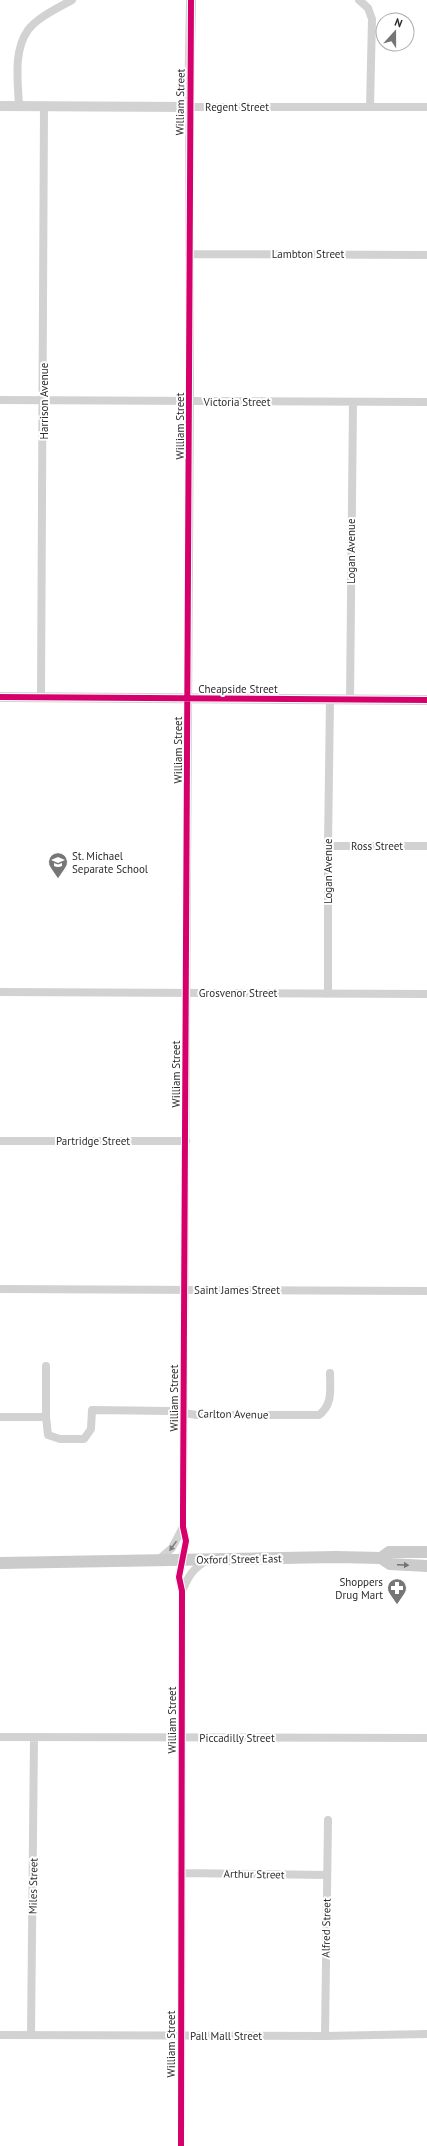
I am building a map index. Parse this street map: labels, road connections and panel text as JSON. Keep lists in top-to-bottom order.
{
  "streets": {
    "main road": ["Oxford Street East"],
    "street": [
      "William Street",
      "Regent Street",
      "Lambton Street",
      "Harrison Avenue",
      "Victoria Street",
      "Logan Avenue",
      "Cheapside Street",
      "Ross Street",
      "Grosvenor Street",
      "Partridge Street",
      "Saint James Street",
      "Carlton Avenue",
      "Piccadilly Street",
      "Arthur Street",
      "Miles Street",
      "Alfred Street",
      "Pall Mall Street"
    ]
  },
  "crossings": [
    ["William Street", "Regent Street"],
    ["William Street", "Lambton Street"],
    ["William Street", "Victoria Street"],
    ["William Street", "Cheapside Street"],
    ["William Street", "Grosvenor Street"],
    ["William Street", "Partridge Street"],
    ["William Street", "Saint James Street"],
    ["William Street", "Carlton Avenue"],
    ["William Street", "Oxford Street East"],
    ["William Street", "Piccadilly Street"],
    ["William Street", "Arthur Street"],
    ["William Street", "Pall Mall Street"],
    ["Regent Street", "Harrison Avenue"],
    ["Harrison Avenue", "Victoria Street"],
    ["Harrison Avenue", "Cheapside Street"],
    ["Victoria Street", "Logan Avenue"],
    ["Logan Avenue", "Cheapside Street"],
    ["Logan Avenue", "Ross Street"],
    ["Logan Avenue", "Grosvenor Street"],
    ["Piccadilly Street", "Miles Street"],
    ["Arthur Street", "Alfred Street"],
    ["Miles Street", "Pall Mall Street"],
    ["Alfred Street", "Pall Mall Street"]
  ],
  "places": {
    "school or university": ["St. Michael Separate School"],
    "pharmacy": ["Shoppers Drug Mart"]
  },
  "north": "top"
}
